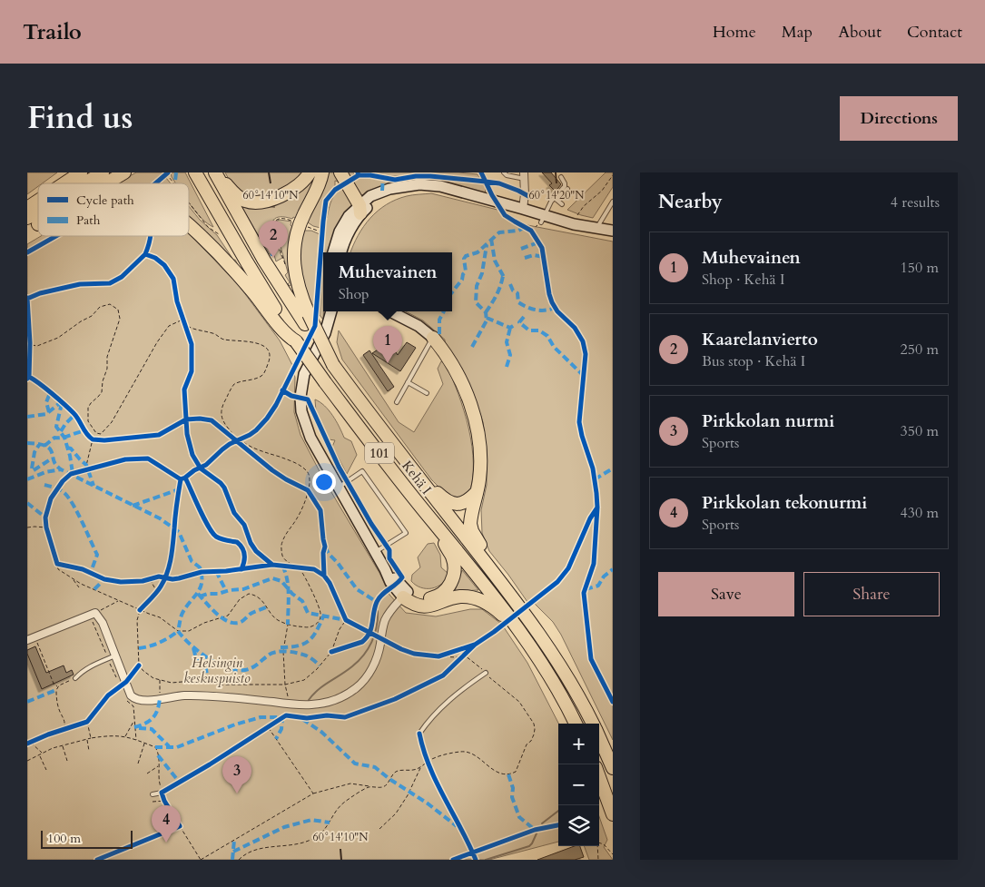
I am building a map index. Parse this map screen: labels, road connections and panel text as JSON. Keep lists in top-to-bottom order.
{
  "streets": {
    "highway": ["101", "Kehä I"]
  },
  "parks": ["Helsingin keskuspuisto"],
  "legend": ["Cycle path", "Path"],
  "scale_bar": "100 m",
  "page": {
    "header": "Trailo",
    "nav": [
      "Home",
      "Map",
      "About",
      "Contact"
    ],
    "title": "Find us",
    "buttons": [
      "Directions",
      ["Save", "Share"]
    ],
    "heading": ["Nearby", "4 results"],
    "pins": [
      "2",
      "1",
      "3",
      "4"
    ],
    "list": [
      {
        "mark": "1",
        "name": "Muhevainen",
        "note": "Shop · Kehä I",
        "value": "150 m"
      },
      {
        "mark": "2",
        "name": "Kaarelanvierto",
        "note": "Bus stop · Kehä I",
        "value": "250 m"
      },
      {
        "mark": "3",
        "name": "Pirkkolan nurmi",
        "note": "Sports",
        "value": "350 m"
      },
      {
        "mark": "4",
        "name": "Pirkkolan tekonurmi",
        "note": "Sports",
        "value": "430 m"
      }
    ],
    "popup": ["Muhevainen", "Shop"],
    "map_buttons": ["+", "−"],
    "scale": "100 m"
  },
  "coordinates": ["60°14'10\"N", "60°14'20\"N"]
}
